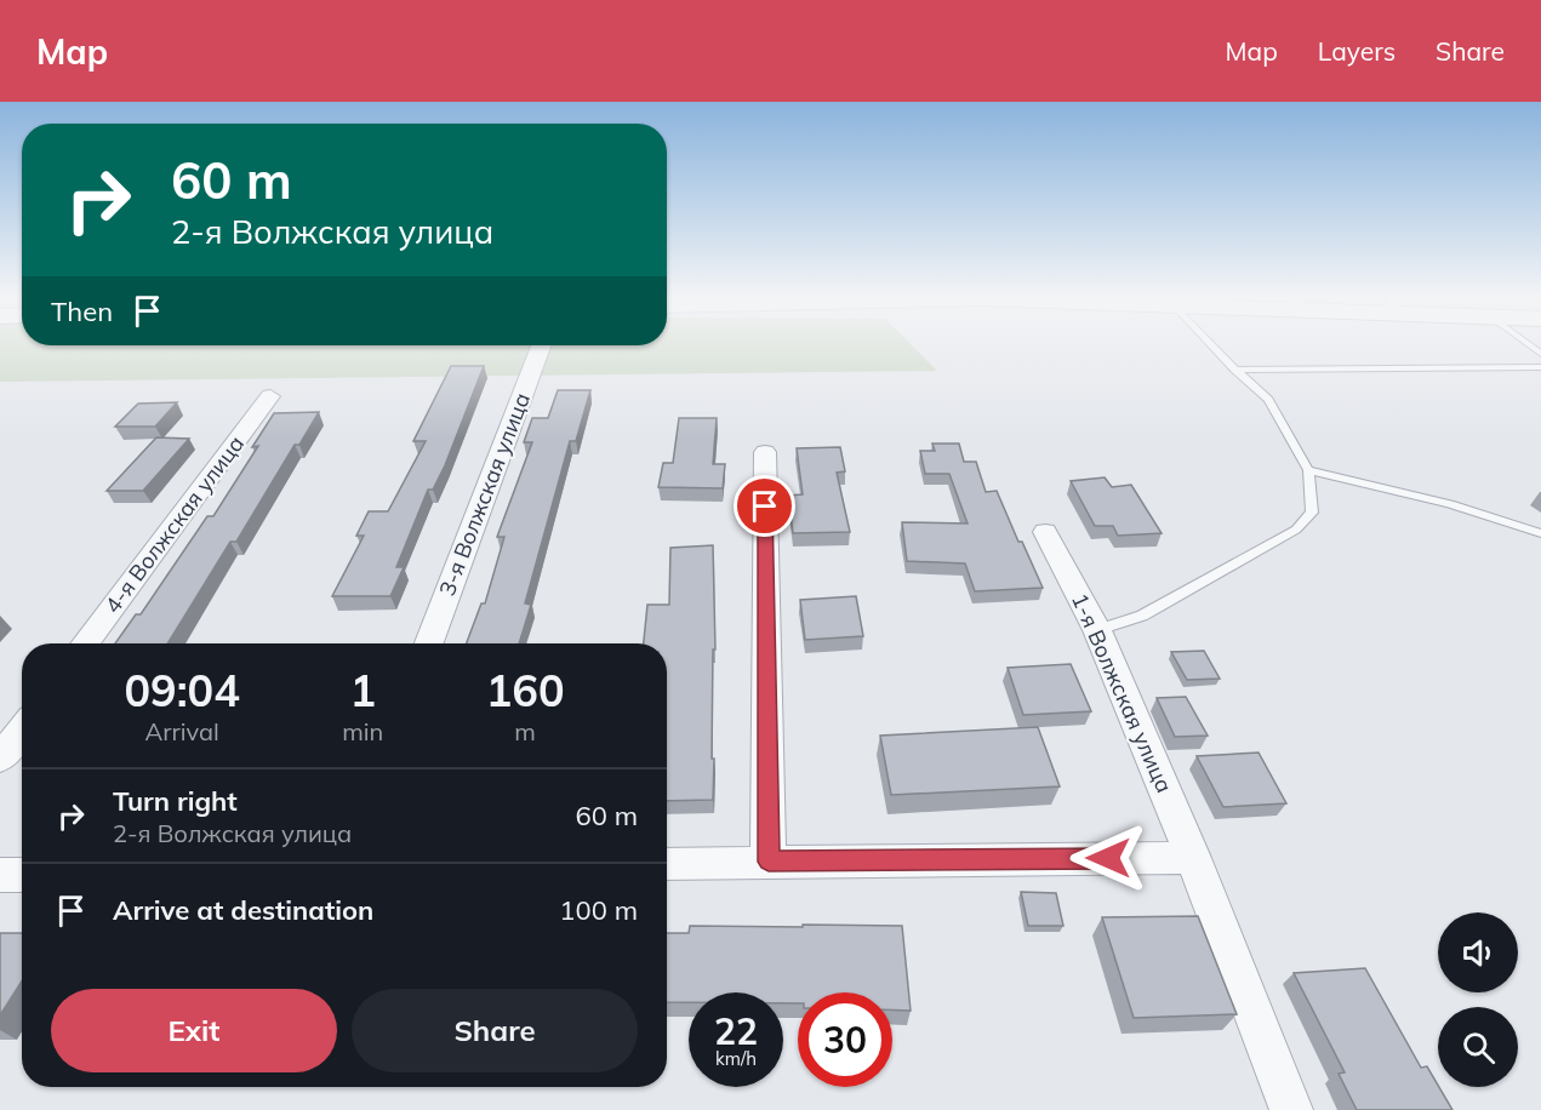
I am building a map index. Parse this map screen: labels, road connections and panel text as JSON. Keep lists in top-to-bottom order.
{
  "streets": {
    "street": ["3-я Волжская улица", "4-я Волжская улица", "1-я Волжская улица"]
  },
  "page": {
    "header": "Map",
    "nav": ["Map", "Layers", "Share"],
    "turn": ["60 m", "2-я Волжская улица"],
    "then": "Then",
    "eta": [
      "09:04",
      "Arrival",
      "1",
      "min",
      "160",
      "m"
    ],
    "list": [
      {
        "name": "Turn right",
        "note": "2-я Волжская улица",
        "value": "60 m"
      },
      {
        "name": "Arrive at destination",
        "value": "100 m"
      }
    ],
    "buttons": ["Exit", "Share"],
    "speed": "22 km/h",
    "limit": "30"
  }
}
